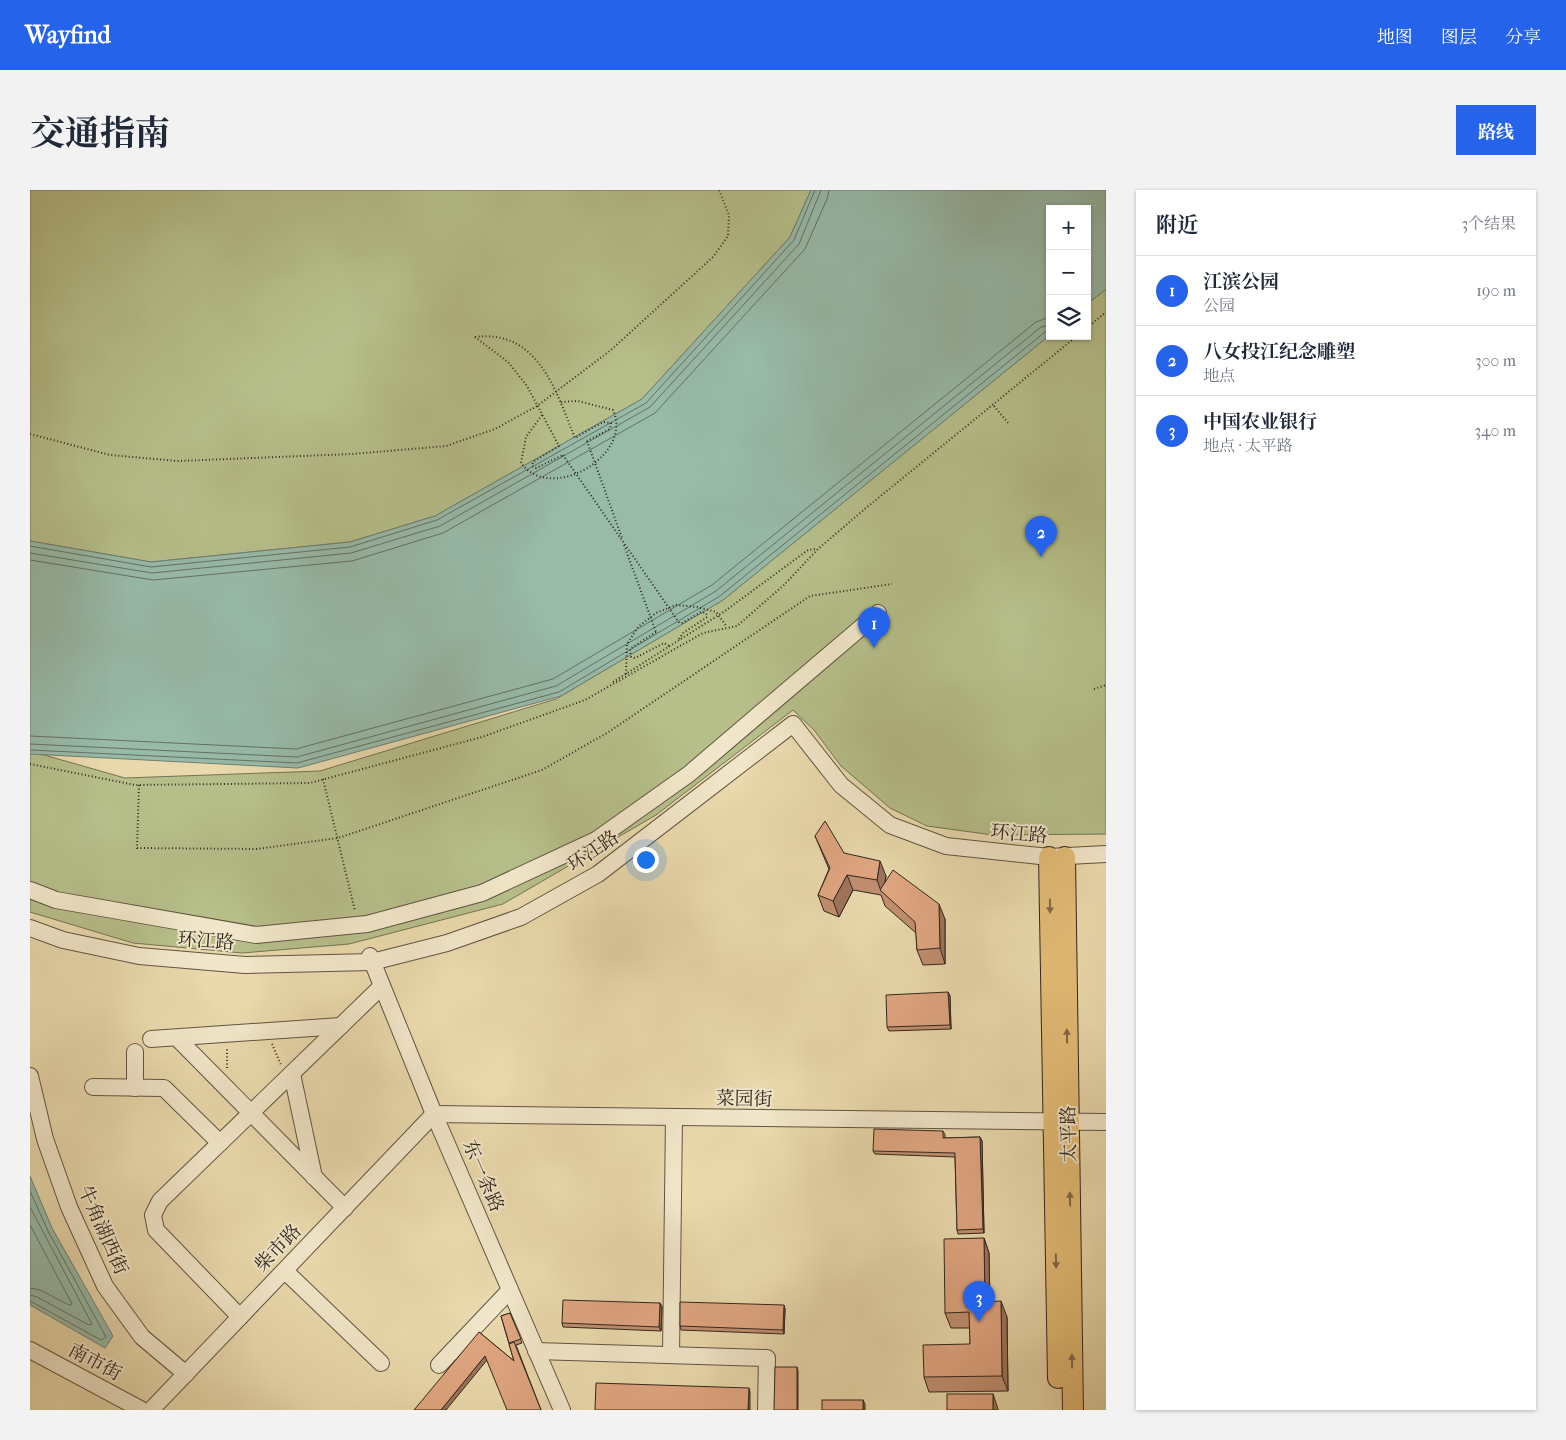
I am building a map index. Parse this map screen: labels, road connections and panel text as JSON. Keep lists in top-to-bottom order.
{
  "streets": {
    "main road": ["太平路"],
    "street": [
      "环江路",
      "菜园街",
      "东一条路",
      "牛角湖西街",
      "柴市路",
      "南市街"
    ]
  },
  "crossings": [
    ["环江路", "太平路"],
    ["环江路", "东一条路"],
    ["菜园街", "太平路"],
    ["菜园街", "东一条路"],
    ["菜园街", "柴市路"],
    ["东一条路", "柴市路"],
    ["牛角湖西街", "柴市路"]
  ],
  "page": {
    "header": "Wayfind",
    "nav": ["地图", "图层", "分享"],
    "title": "交通指南",
    "buttons": "路线",
    "heading": ["附近", "3个结果"],
    "map_buttons": ["+", "−"],
    "list": [
      {
        "mark": "1",
        "name": "江滨公园",
        "note": "公园",
        "value": "190 m"
      },
      {
        "mark": "2",
        "name": "八女投江纪念雕塑",
        "note": "地点",
        "value": "300 m"
      },
      {
        "mark": "3",
        "name": "中国农业银行",
        "note": "地点 · 太平路",
        "value": "340 m"
      }
    ],
    "pins": ["2", "1", "3"]
  }
}
